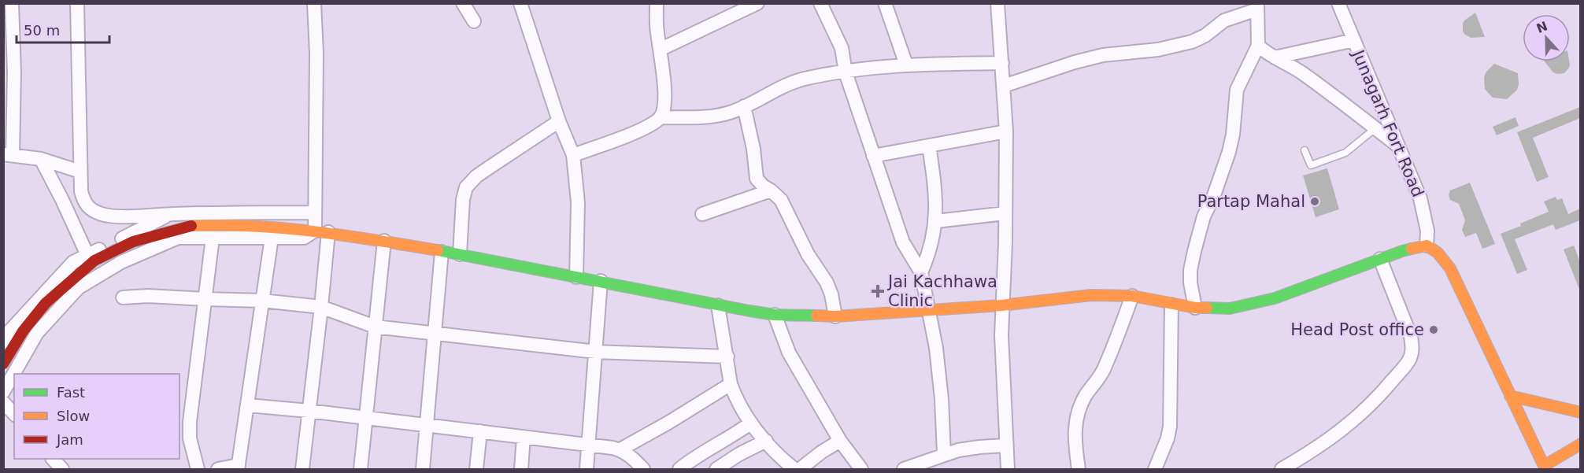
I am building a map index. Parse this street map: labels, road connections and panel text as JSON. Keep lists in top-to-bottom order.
{
  "streets": {
    "street": ["Junagarh Fort Road"]
  },
  "places": {
    "other": ["Partap Mahal", "Head Post office"],
    "health": ["Jai Kachhawa Clinic"]
  },
  "legend": ["Fast", "Slow", "Jam"],
  "scale_bar": "50 m",
  "north": "top"
}
